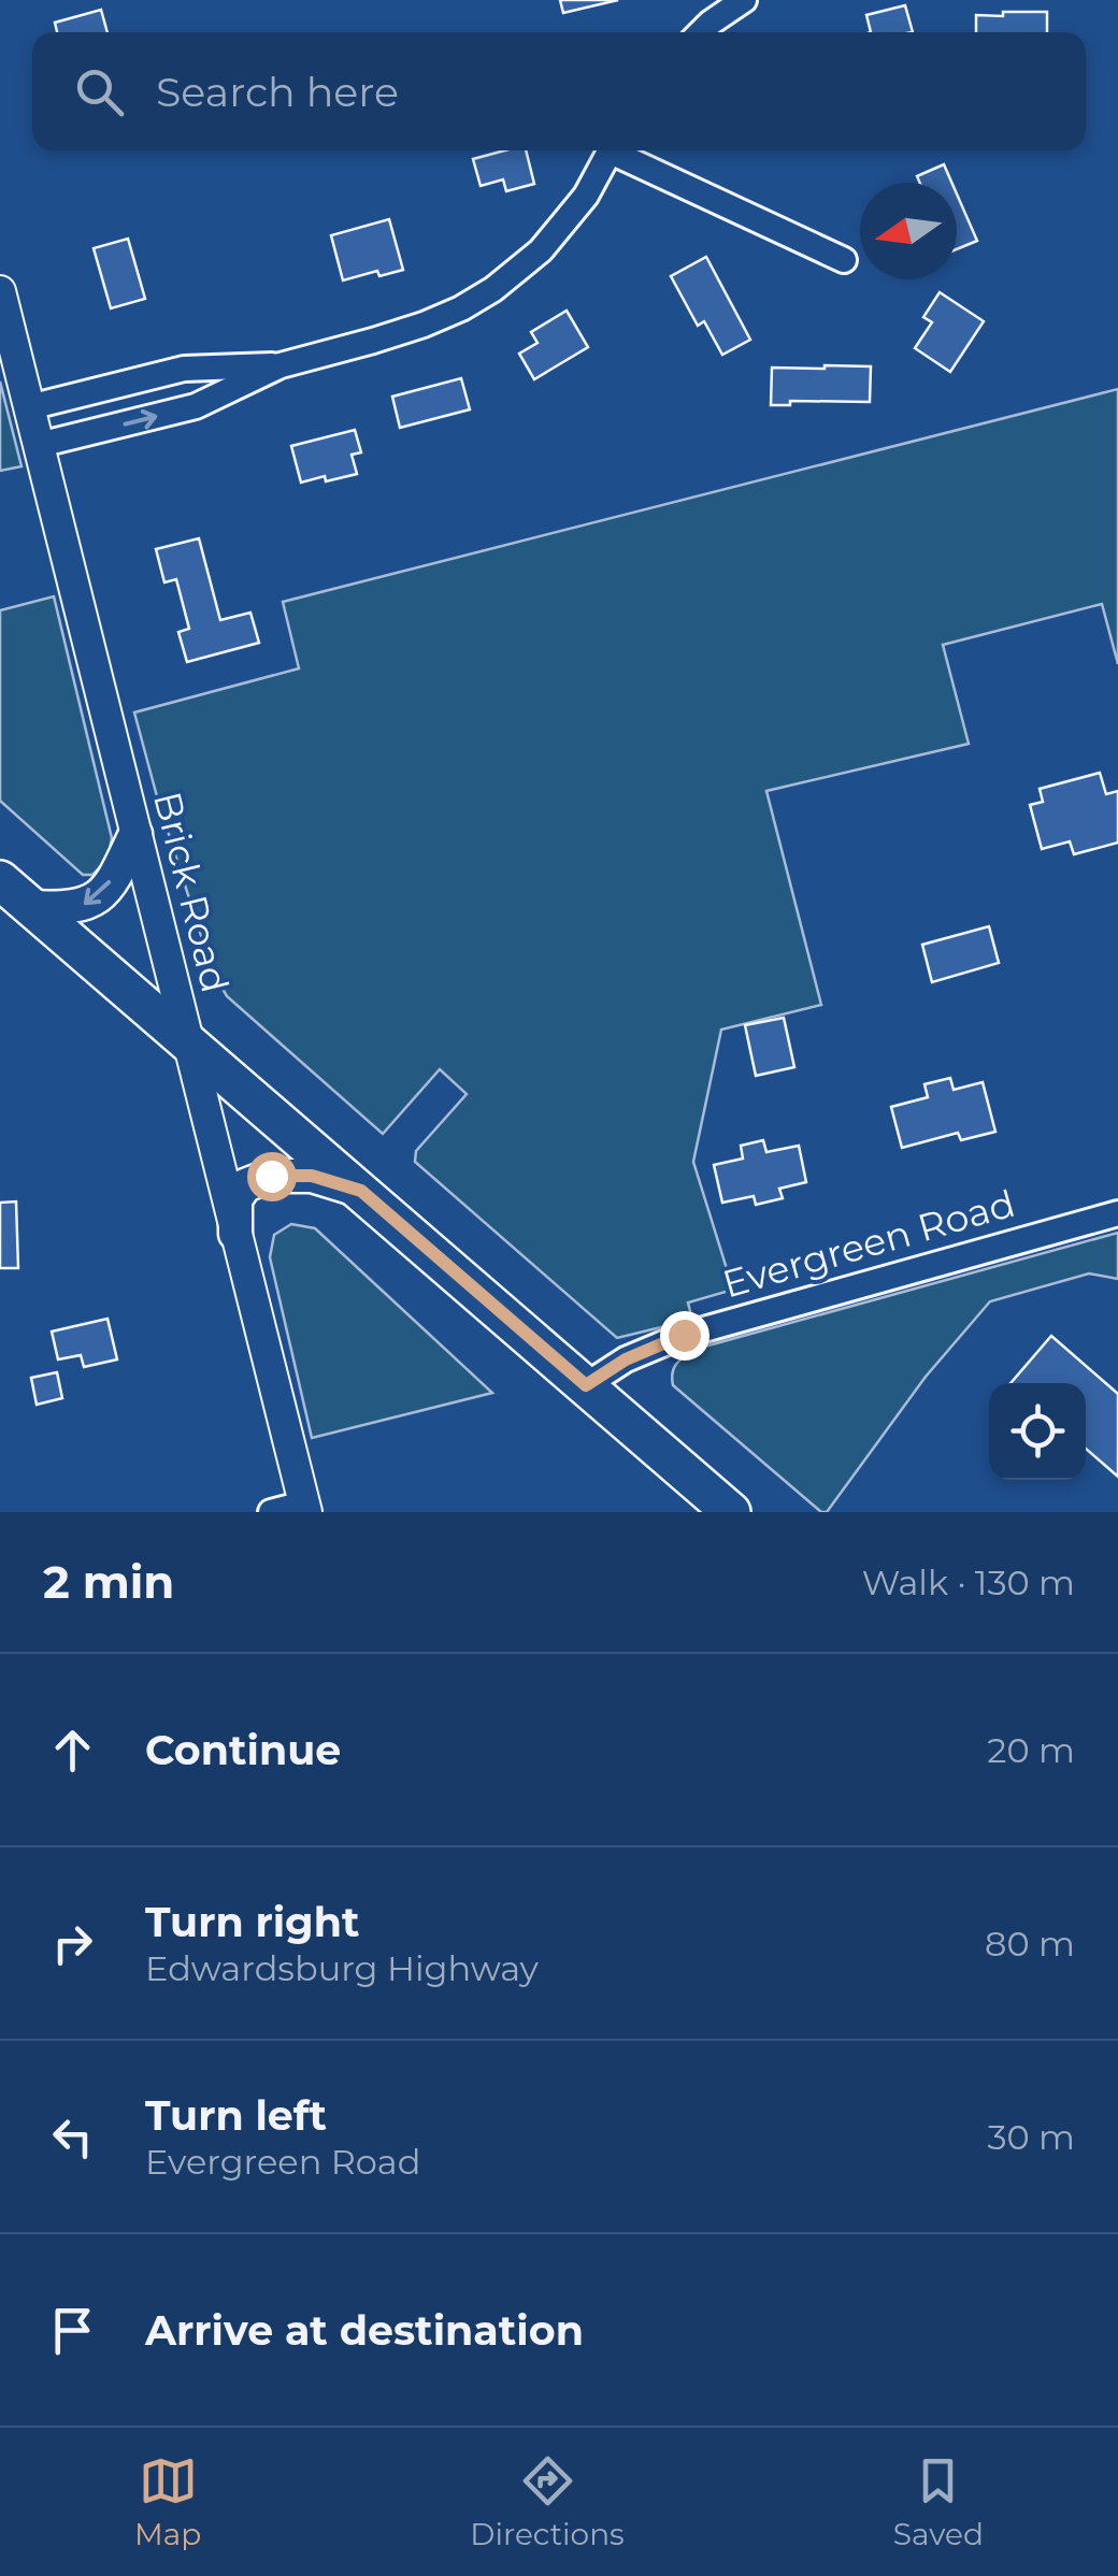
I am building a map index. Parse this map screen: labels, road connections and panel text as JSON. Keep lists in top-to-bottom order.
{
  "streets": {
    "street": ["Brick Road", "Evergreen Road"]
  },
  "north": "left",
  "page": {
    "search": "Search here",
    "heading": ["2 min", "Walk · 130 m"],
    "list": [
      ["Continue", "20 m"],
      ["Turn right", "Edwardsburg Highway", "80 m"],
      ["Turn left", "Evergreen Road", "30 m"],
      "Arrive at destination"
    ],
    "nav": ["Map", "Directions", "Saved"]
  }
}
